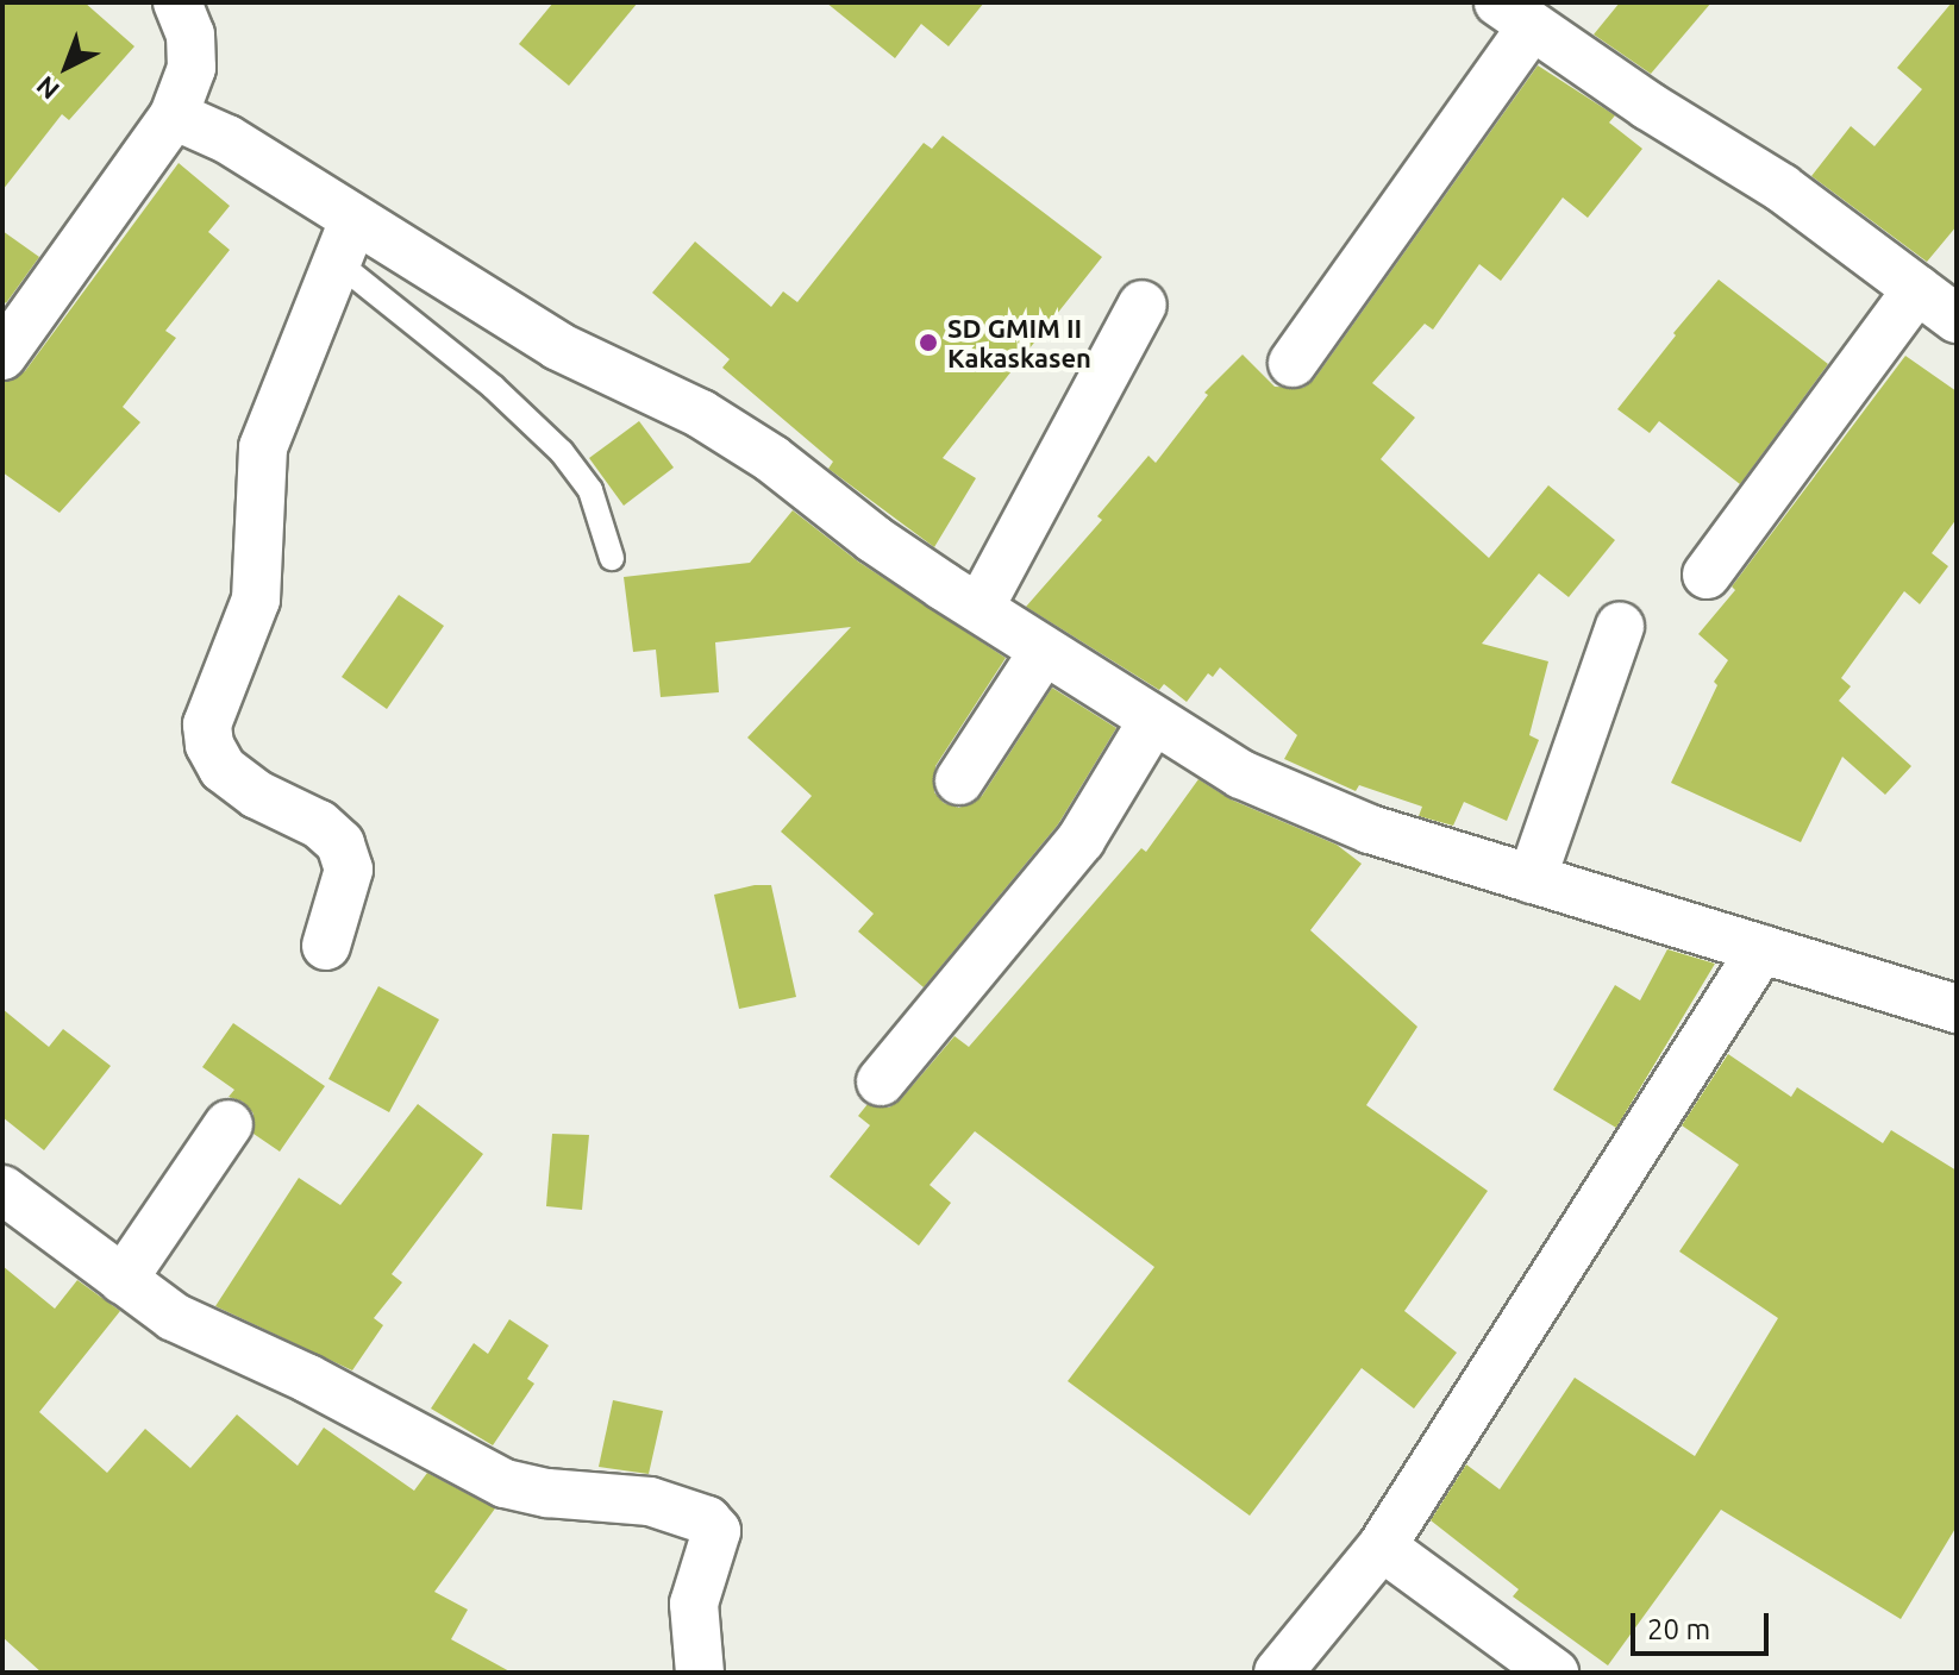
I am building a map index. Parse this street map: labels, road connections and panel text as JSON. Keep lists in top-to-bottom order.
{
  "places": ["SD GMIM II Kakaskasen"],
  "scale_bar": "20 m",
  "north": "bottom left"
}
